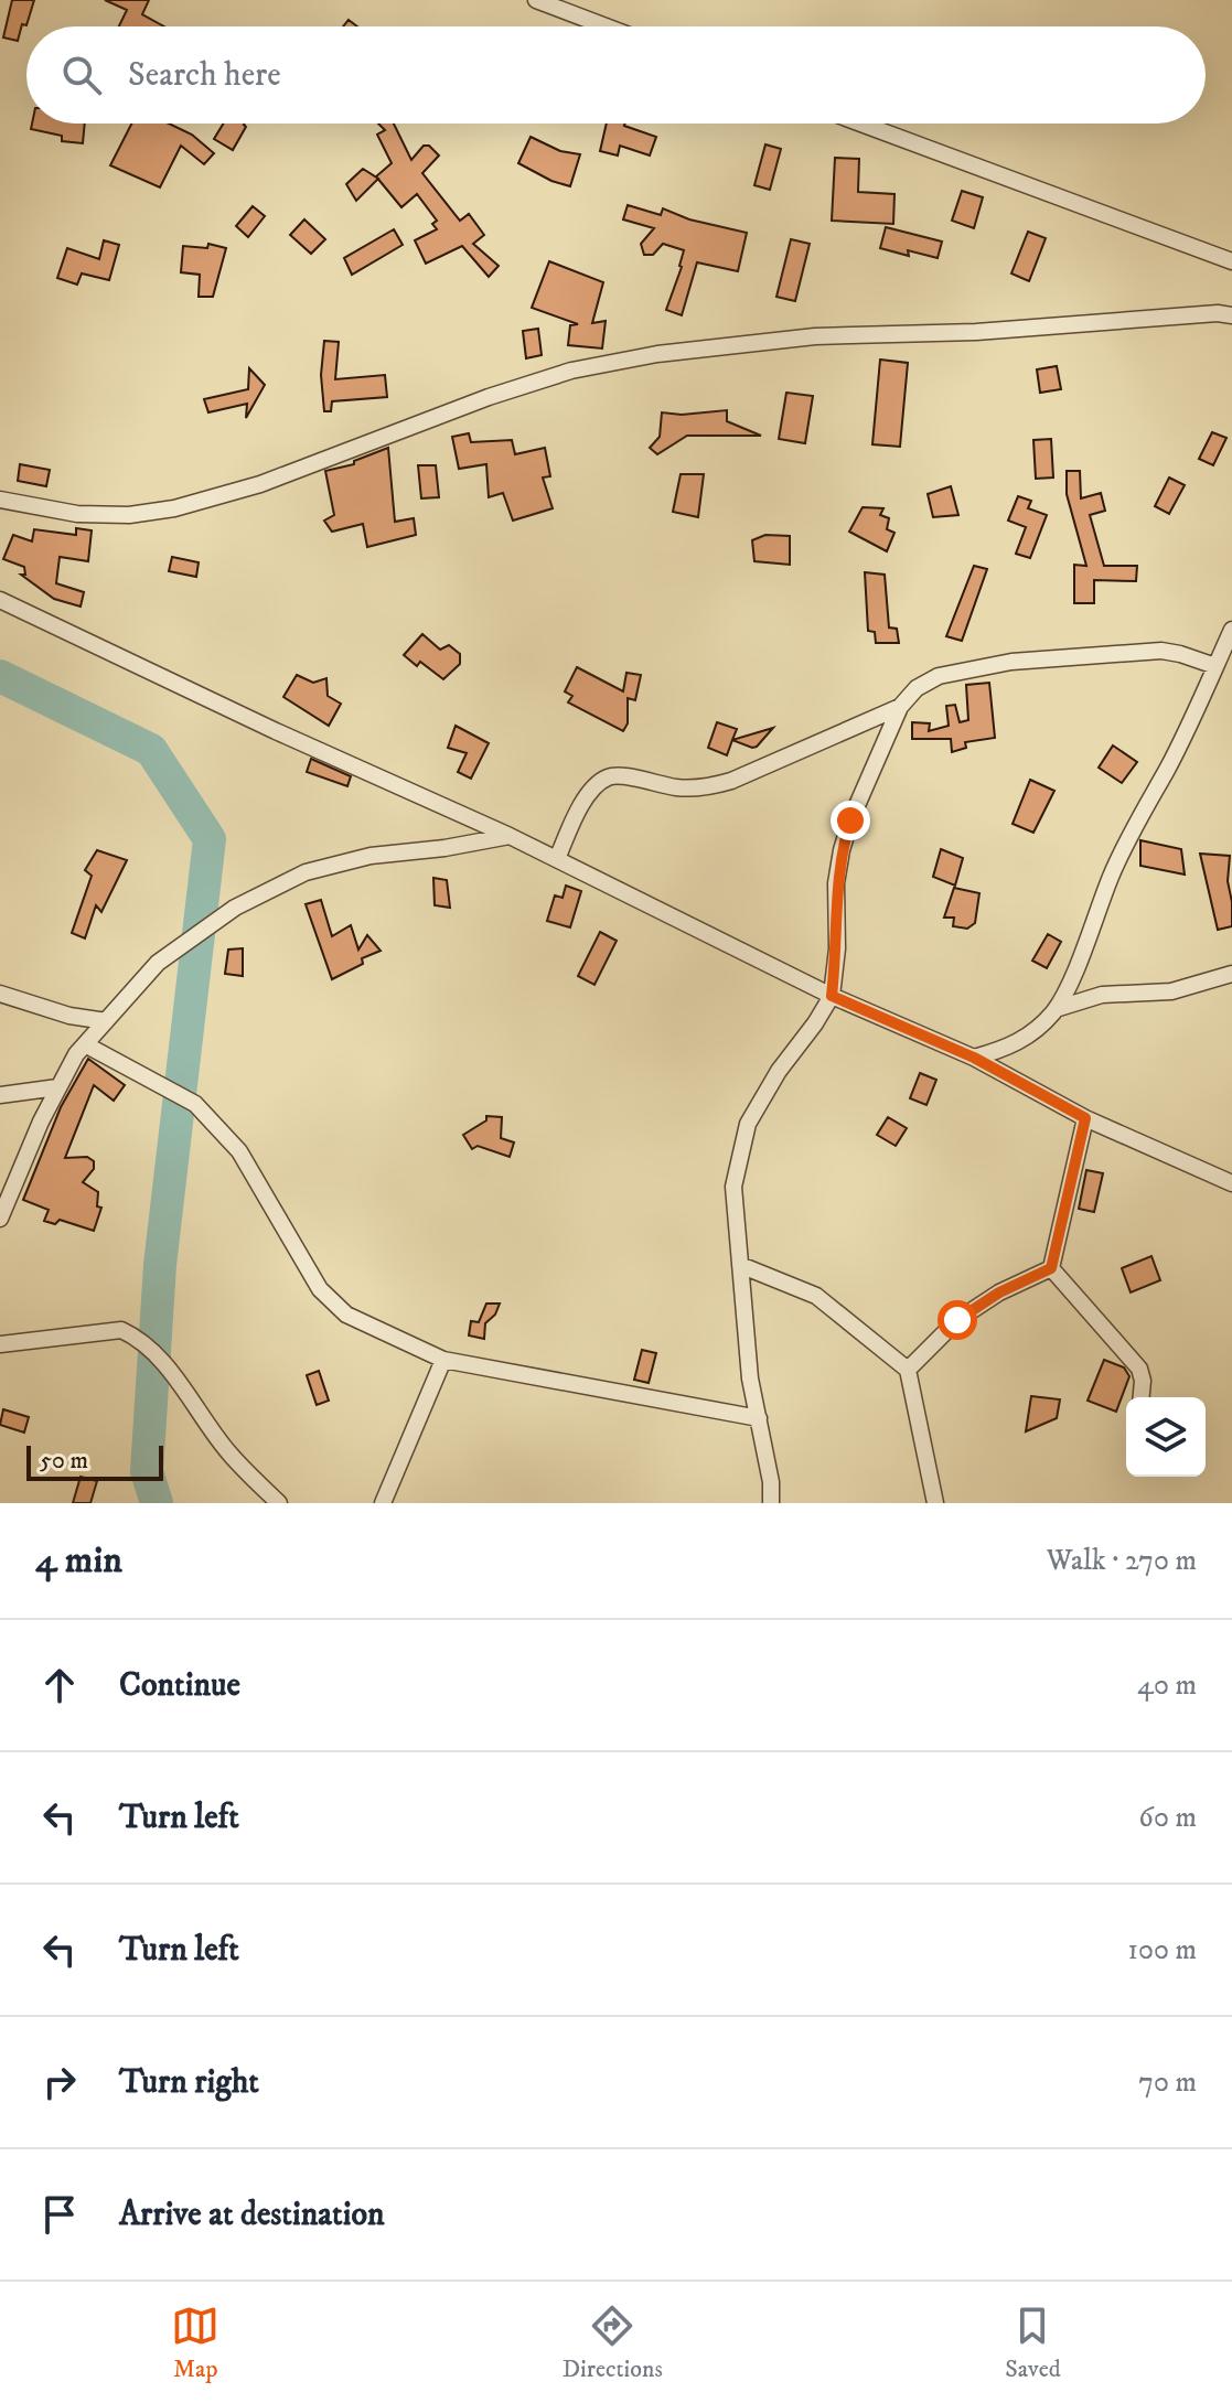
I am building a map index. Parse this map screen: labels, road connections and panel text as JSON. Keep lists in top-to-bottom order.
{
  "scale_bar": "50 m",
  "page": {
    "search": "Search here",
    "scale": "50 m",
    "heading": ["4 min", "Walk · 270 m"],
    "list": [
      ["Continue", "40 m"],
      ["Turn left", "60 m"],
      ["Turn left", "100 m"],
      ["Turn right", "70 m"],
      "Arrive at destination"
    ],
    "nav": ["Map", "Directions", "Saved"]
  }
}
